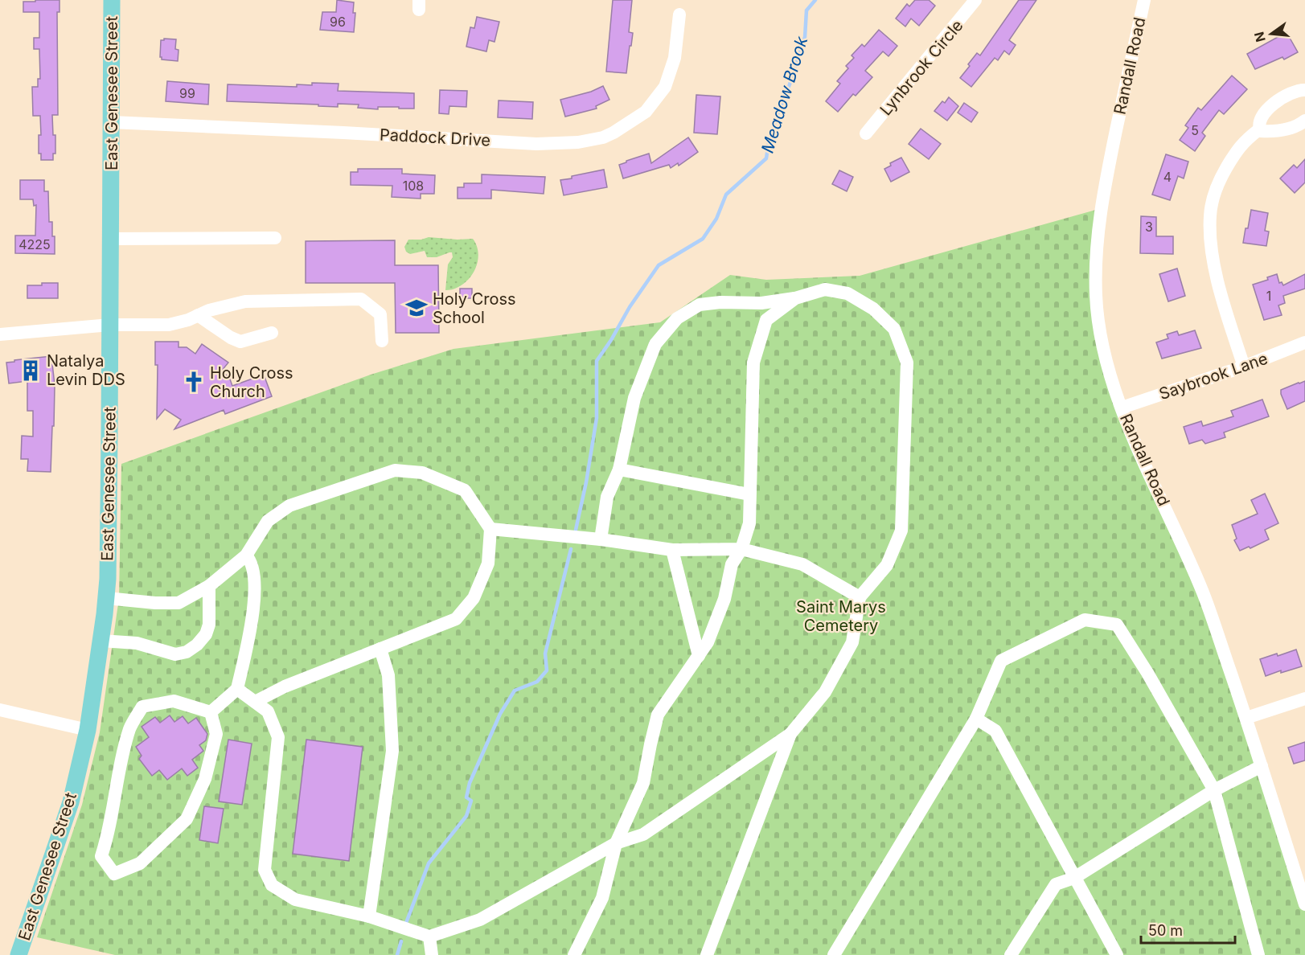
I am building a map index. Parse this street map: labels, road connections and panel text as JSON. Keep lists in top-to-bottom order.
{
  "streets": {
    "main road": ["East Genesee Street"],
    "street": [
      "Randall Road",
      "Lynbrook Circle",
      "Paddock Drive",
      "Saybrook Lane"
    ]
  },
  "crossings": [
    ["Randall Road", "Saybrook Lane"],
    ["East Genesee Street", "Paddock Drive"]
  ],
  "water": ["Meadow Brook"],
  "parks": ["Saint Marys Cemetery"],
  "places": {
    "school or university": ["Holy Cross School"],
    "building": ["Natalya Levin DDS"],
    "church": ["Holy Cross Church"]
  },
  "house_numbers": [
    "96",
    "99",
    "5",
    "4",
    "108",
    "3",
    "4225",
    "1"
  ],
  "scale_bar": "50 m",
  "north": "left"
}
